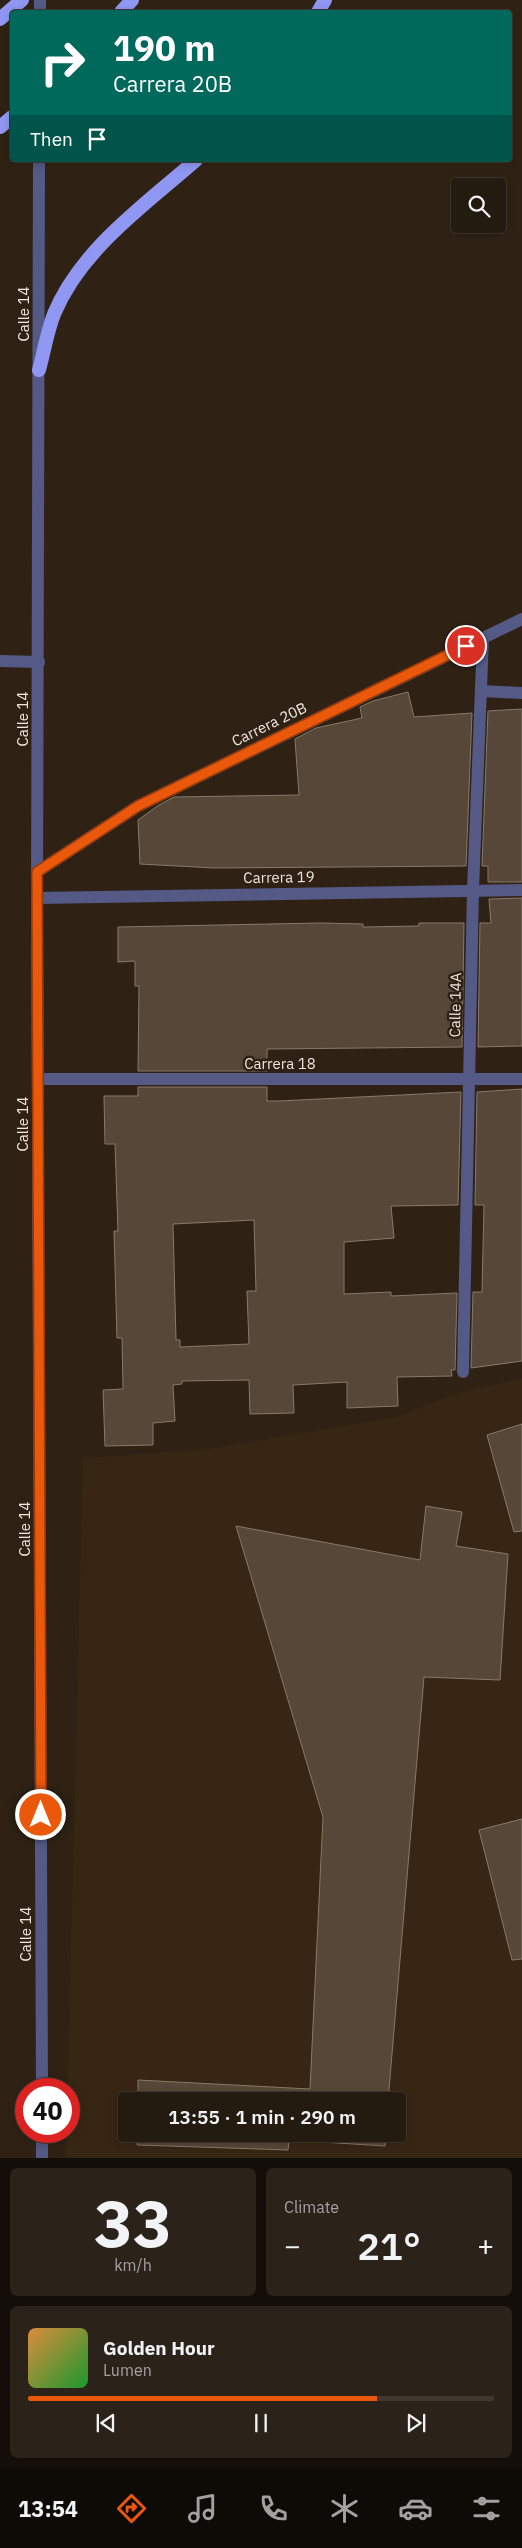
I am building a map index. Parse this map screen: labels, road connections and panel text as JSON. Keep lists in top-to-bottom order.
{
  "streets": {
    "street": [
      "Calle 14",
      "Carrera 20B",
      "Carrera 19",
      "Calle 14A",
      "Carrera 18"
    ]
  },
  "crossings": [
    ["Calle 14", "Carrera 20B"],
    ["Calle 14", "Carrera 19"],
    ["Calle 14", "Carrera 18"],
    ["Carrera 20B", "Calle 14A"],
    ["Carrera 19", "Calle 14A"],
    ["Calle 14A", "Carrera 18"]
  ],
  "page": {
    "turn": ["190 m", "Carrera 20B"],
    "then": "Then",
    "limit": "40",
    "trip": "13:55 · 1 min · 290 m",
    "tile": [
      ["33", "km/h"],
      "Climate"
    ],
    "heat": ["−", "21°", "+"],
    "song": ["Golden Hour", "Lumen"],
    "tabs": "13:54"
  }
}
